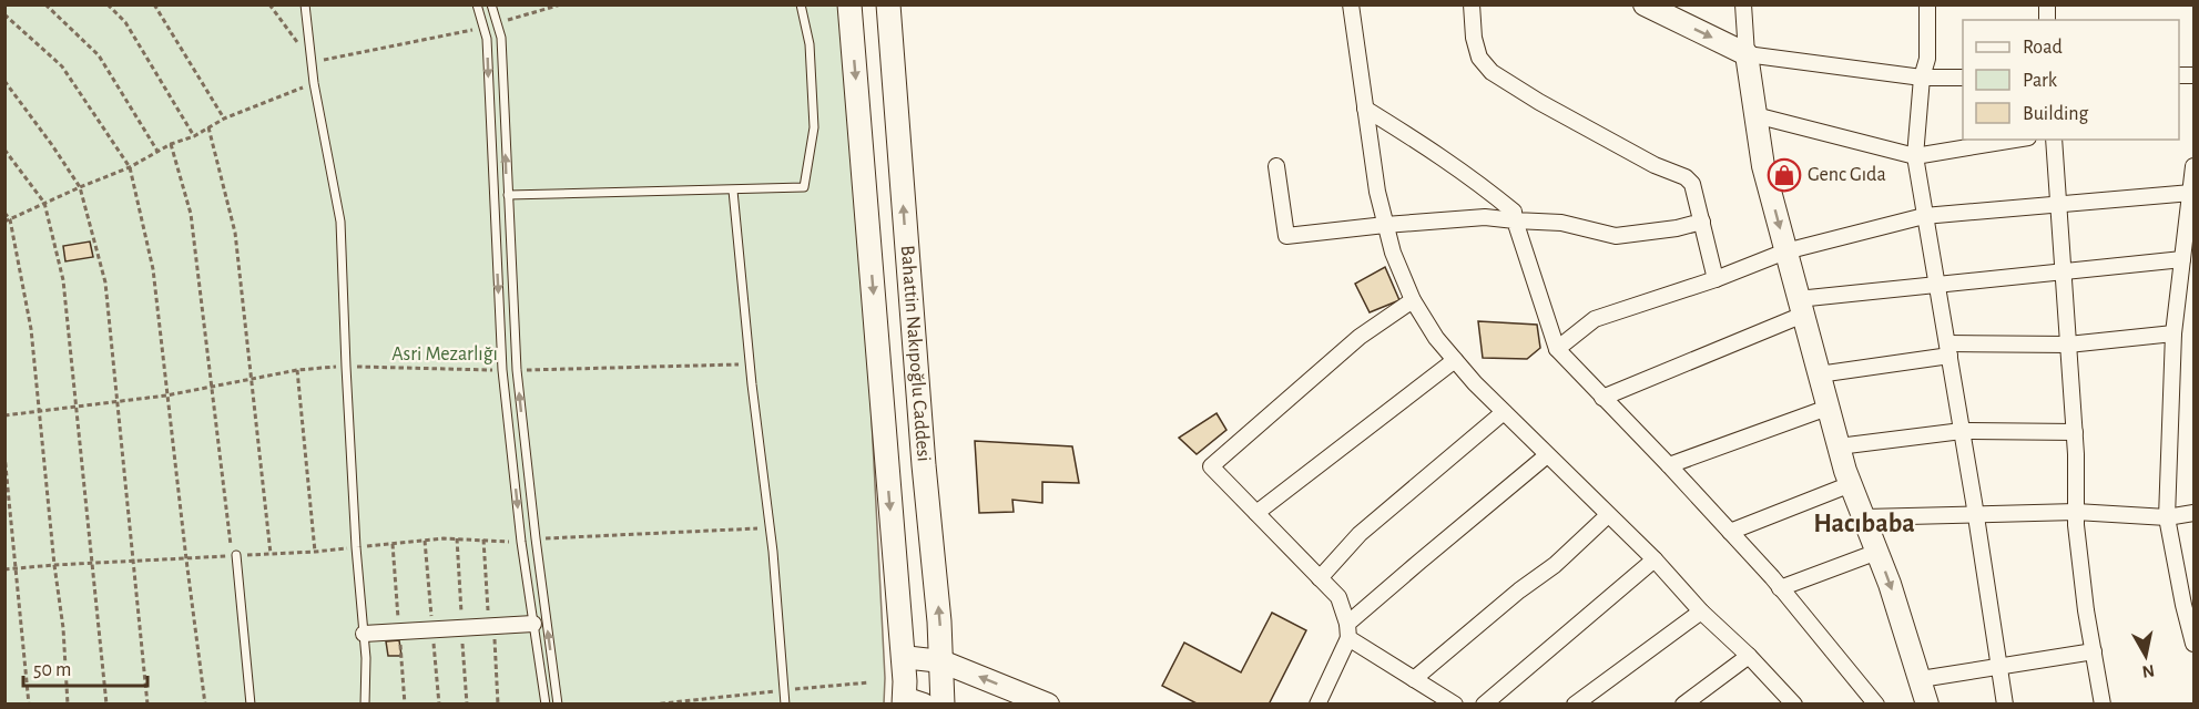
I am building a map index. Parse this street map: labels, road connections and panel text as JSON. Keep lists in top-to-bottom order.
{
  "streets": {
    "main road": ["Bahattin Nakıpoğlu Caddesi"]
  },
  "districts": ["Hacıbaba"],
  "parks": ["Asri Mezarlığı"],
  "places": {
    "shop": ["Genc Gıda"]
  },
  "legend": ["Road", "Park", "Building"],
  "scale_bar": "50 m",
  "north": "bottom"
}
